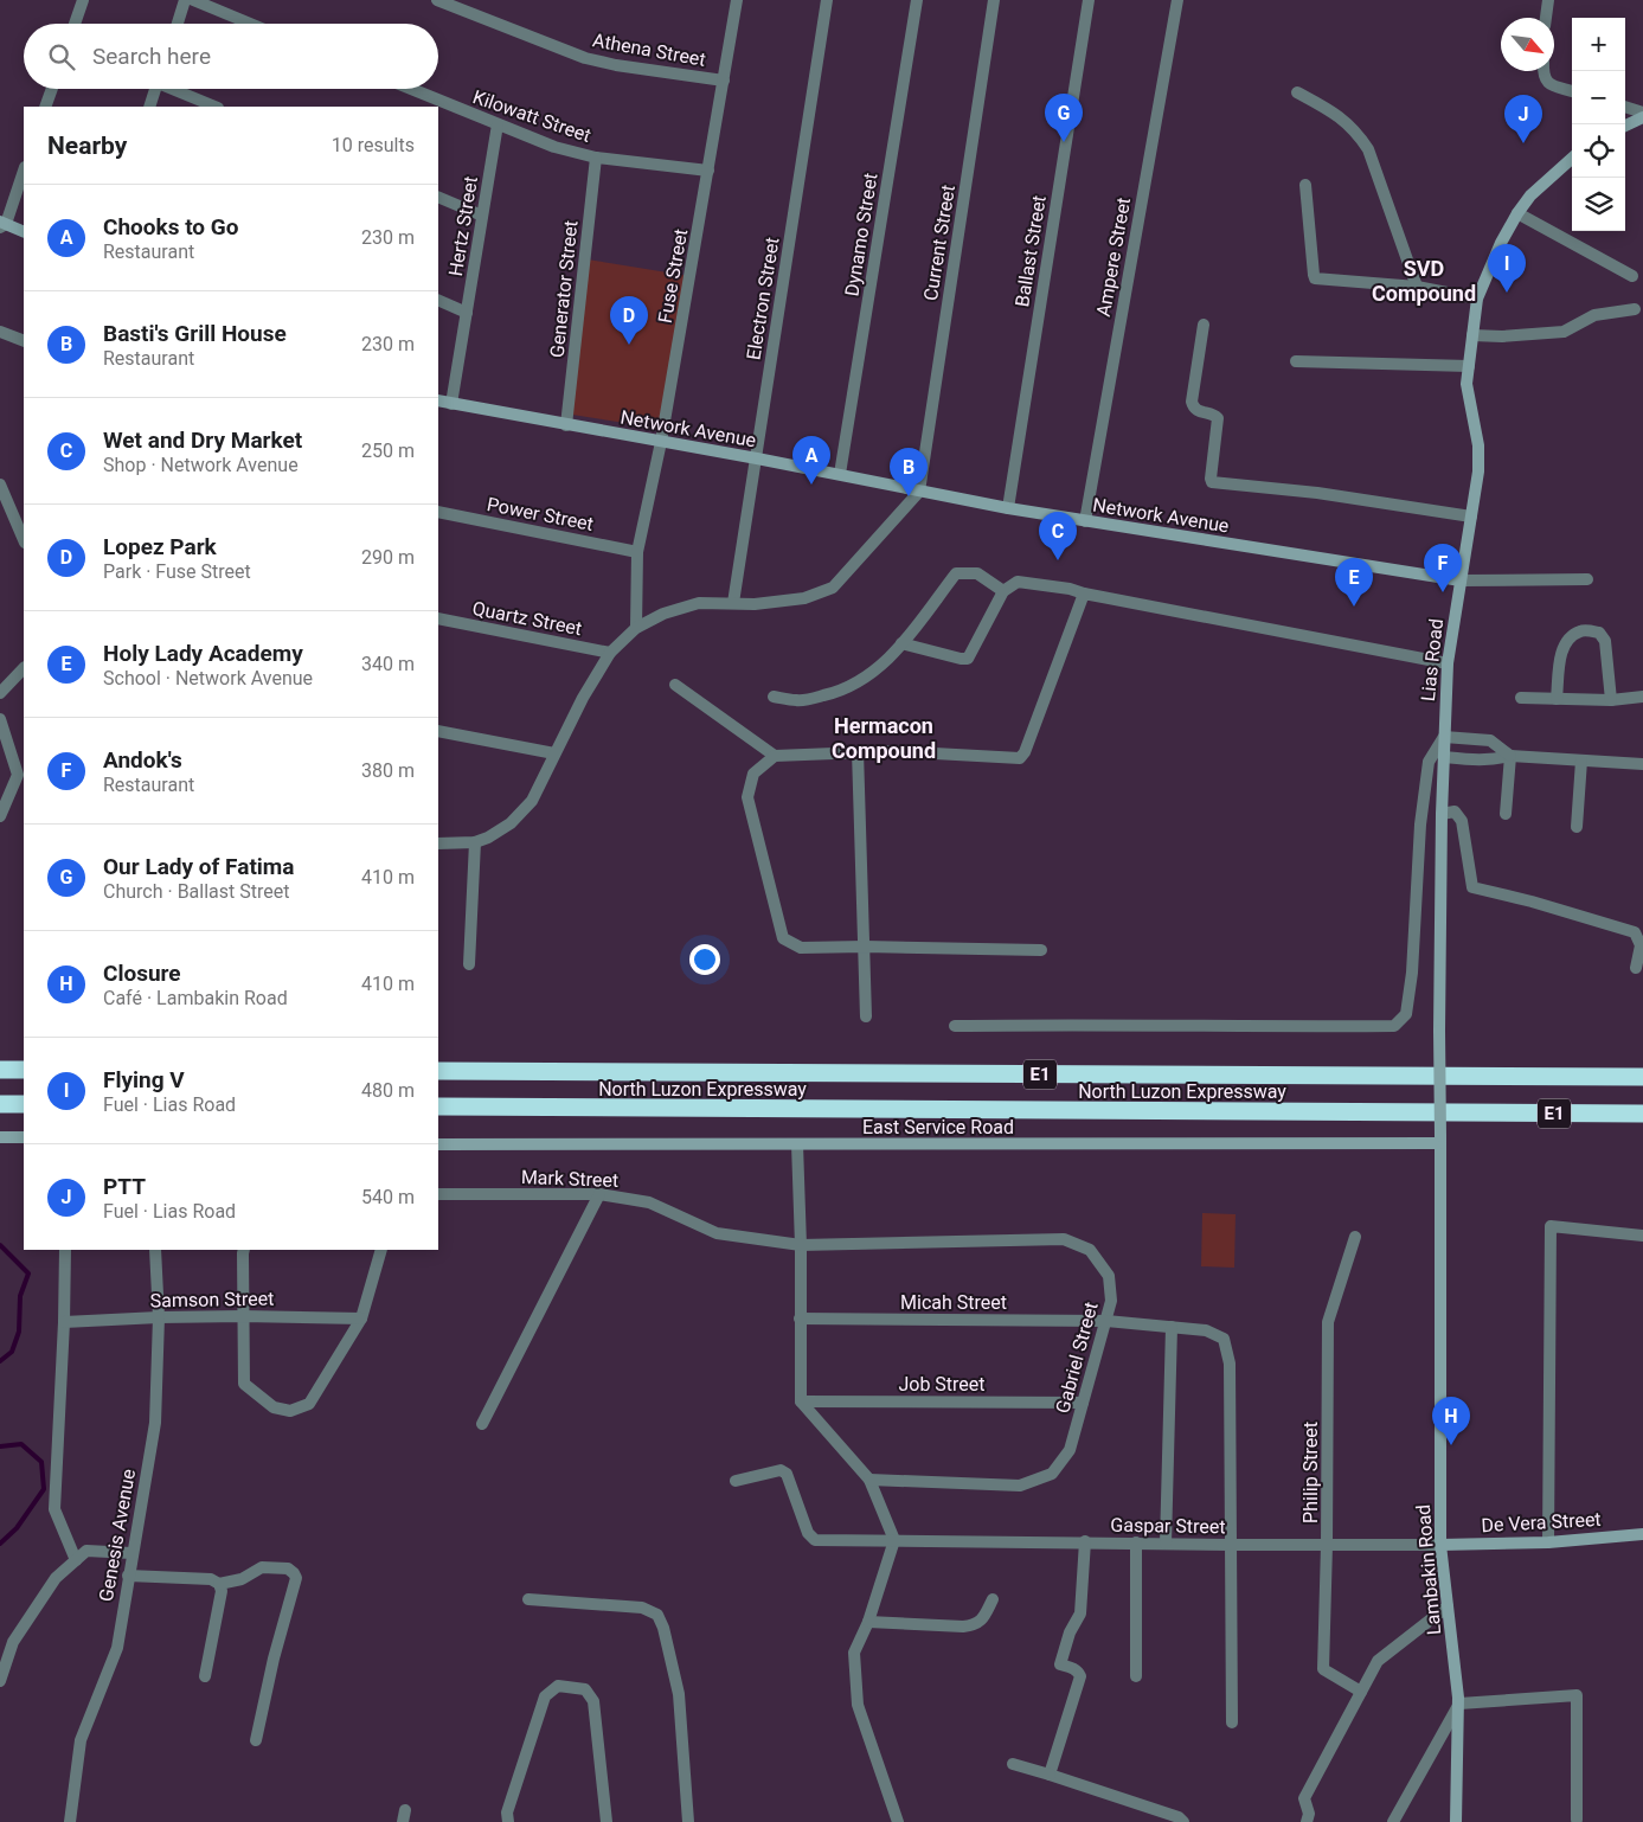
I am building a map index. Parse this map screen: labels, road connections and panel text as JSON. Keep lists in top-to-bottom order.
{
  "streets": {
    "highway": ["E1", "North Luzon Expressway"],
    "main road": [
      "Network Avenue",
      "Lias Road",
      "East Service Road",
      "De Vera Street",
      "Lambakin Road"
    ],
    "street": [
      "Athena Street",
      "Kilowatt Street",
      "Hertz Street",
      "Dynamo Street",
      "Current Street",
      "Ballast Street",
      "Ampere Street",
      "Fuse Street",
      "Generator Street",
      "Electron Street",
      "Power Street",
      "Quartz Street",
      "Mark Street",
      "Samson Street",
      "Micah Street",
      "Gabriel Street",
      "Job Street",
      "Philip Street",
      "Gaspar Street",
      "Genesis Avenue"
    ]
  },
  "crossings": [
    ["Athena Street", "Fuse Street"],
    ["Kilowatt Street", "Hertz Street"],
    ["Kilowatt Street", "Fuse Street"],
    ["Kilowatt Street", "Generator Street"],
    ["Hertz Street", "Network Avenue"],
    ["Dynamo Street", "Network Avenue"],
    ["Current Street", "Network Avenue"],
    ["Ballast Street", "Network Avenue"],
    ["Ampere Street", "Network Avenue"],
    ["Fuse Street", "Network Avenue"],
    ["Fuse Street", "Power Street"],
    ["Generator Street", "Network Avenue"],
    ["Electron Street", "Network Avenue"],
    ["Network Avenue", "Lias Road"],
    ["Lias Road", "East Service Road"],
    ["Lias Road", "Lambakin Road"],
    ["East Service Road", "Lambakin Road"],
    ["Mark Street", "Gabriel Street"],
    ["Samson Street", "Genesis Avenue"],
    ["Micah Street", "Gabriel Street"],
    ["Micah Street", "Gaspar Street"],
    ["Gabriel Street", "Job Street"],
    ["Philip Street", "Gaspar Street"],
    ["De Vera Street", "Gaspar Street"],
    ["De Vera Street", "Lambakin Road"],
    ["Gaspar Street", "Lambakin Road"]
  ],
  "districts": ["SVD Compound", "Hermacon Compound"],
  "north": "bottom right",
  "page": {
    "map_buttons": ["+", "−"],
    "search": "Search here",
    "pins": [
      "G",
      "J",
      "I",
      "D",
      "A",
      "B",
      "C",
      "F",
      "E",
      "H"
    ],
    "heading": ["Nearby", "10 results"],
    "list": [
      {
        "mark": "A",
        "name": "Chooks to Go",
        "note": "Restaurant",
        "value": "230 m"
      },
      {
        "mark": "B",
        "name": "Basti's Grill House",
        "note": "Restaurant",
        "value": "230 m"
      },
      {
        "mark": "C",
        "name": "Wet and Dry Market",
        "note": "Shop · Network Avenue",
        "value": "250 m"
      },
      {
        "mark": "D",
        "name": "Lopez Park",
        "note": "Park · Fuse Street",
        "value": "290 m"
      },
      {
        "mark": "E",
        "name": "Holy Lady Academy",
        "note": "School · Network Avenue",
        "value": "340 m"
      },
      {
        "mark": "F",
        "name": "Andok's",
        "note": "Restaurant",
        "value": "380 m"
      },
      {
        "mark": "G",
        "name": "Our Lady of Fatima",
        "note": "Church · Ballast Street",
        "value": "410 m"
      },
      {
        "mark": "H",
        "name": "Closure",
        "note": "Café · Lambakin Road",
        "value": "410 m"
      },
      {
        "mark": "I",
        "name": "Flying V",
        "note": "Fuel · Lias Road",
        "value": "480 m"
      },
      {
        "mark": "J",
        "name": "PTT",
        "note": "Fuel · Lias Road",
        "value": "540 m"
      }
    ]
  }
}
